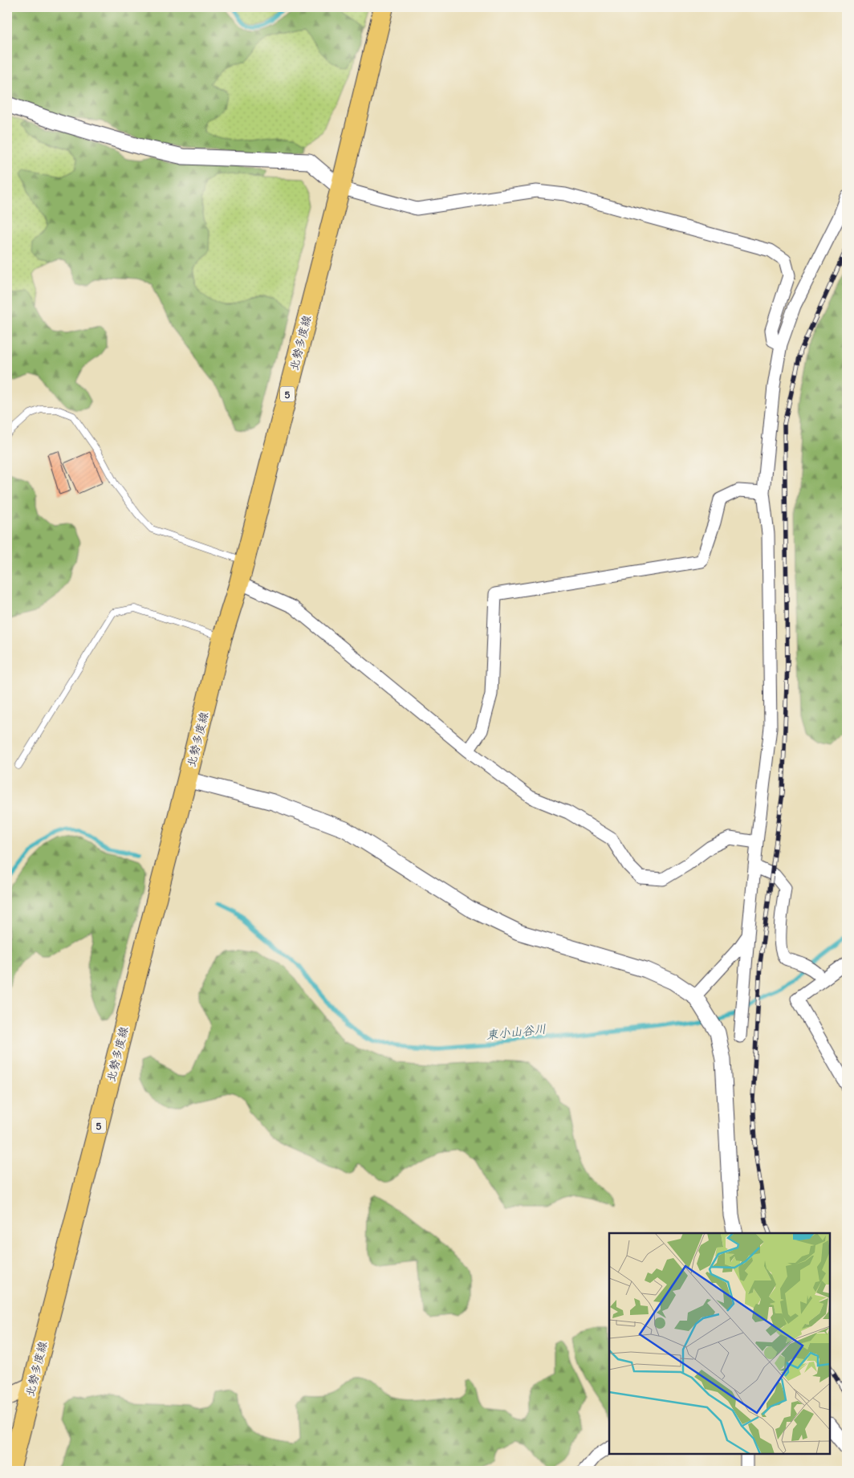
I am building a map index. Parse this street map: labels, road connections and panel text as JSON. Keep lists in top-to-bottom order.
{
  "streets": {
    "main road": ["北勢多度線", "5"]
  },
  "water": ["東小山谷川"]
}
